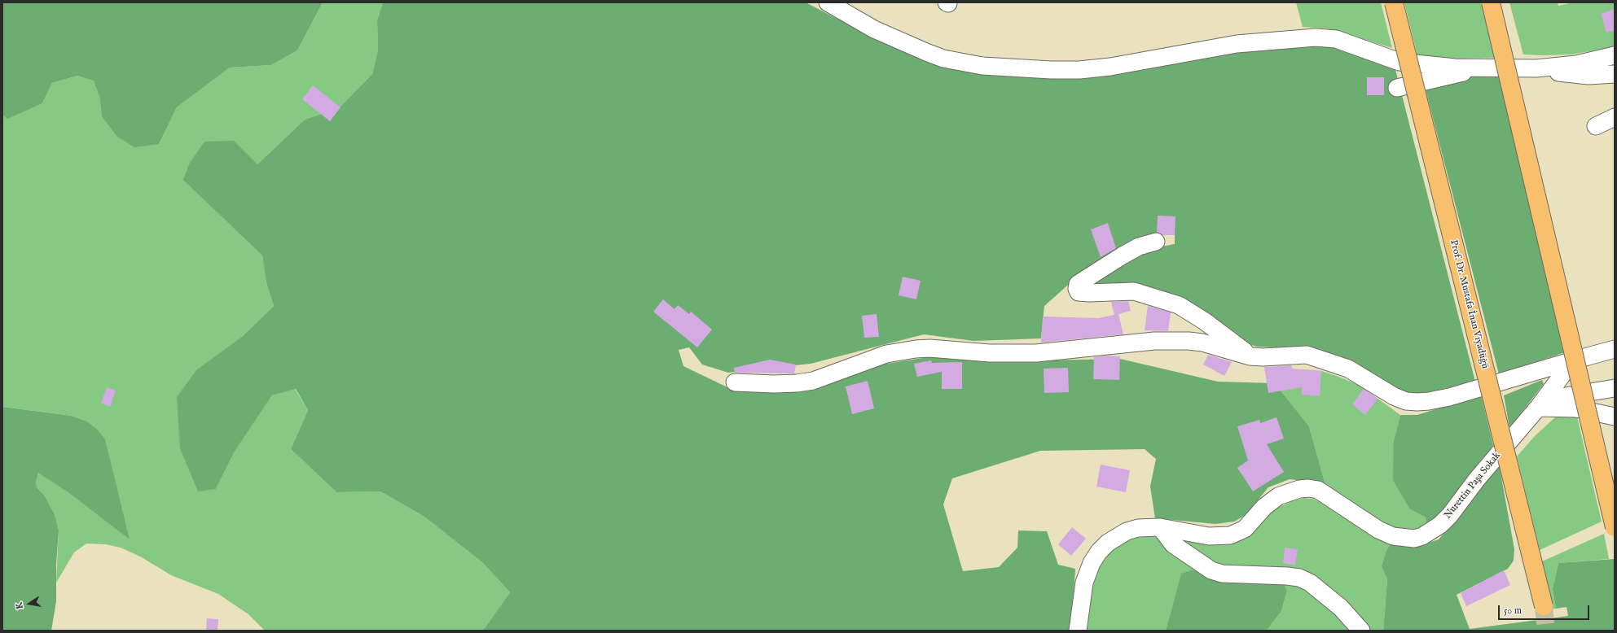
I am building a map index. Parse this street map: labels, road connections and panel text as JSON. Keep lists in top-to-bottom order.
{
  "streets": {
    "highway": ["Prof. Dr. Mustafa İnan Viyadüğü"],
    "street": ["Nurettin Paşa Sokak"]
  },
  "scale_bar": "50 m",
  "north": "left"
}
